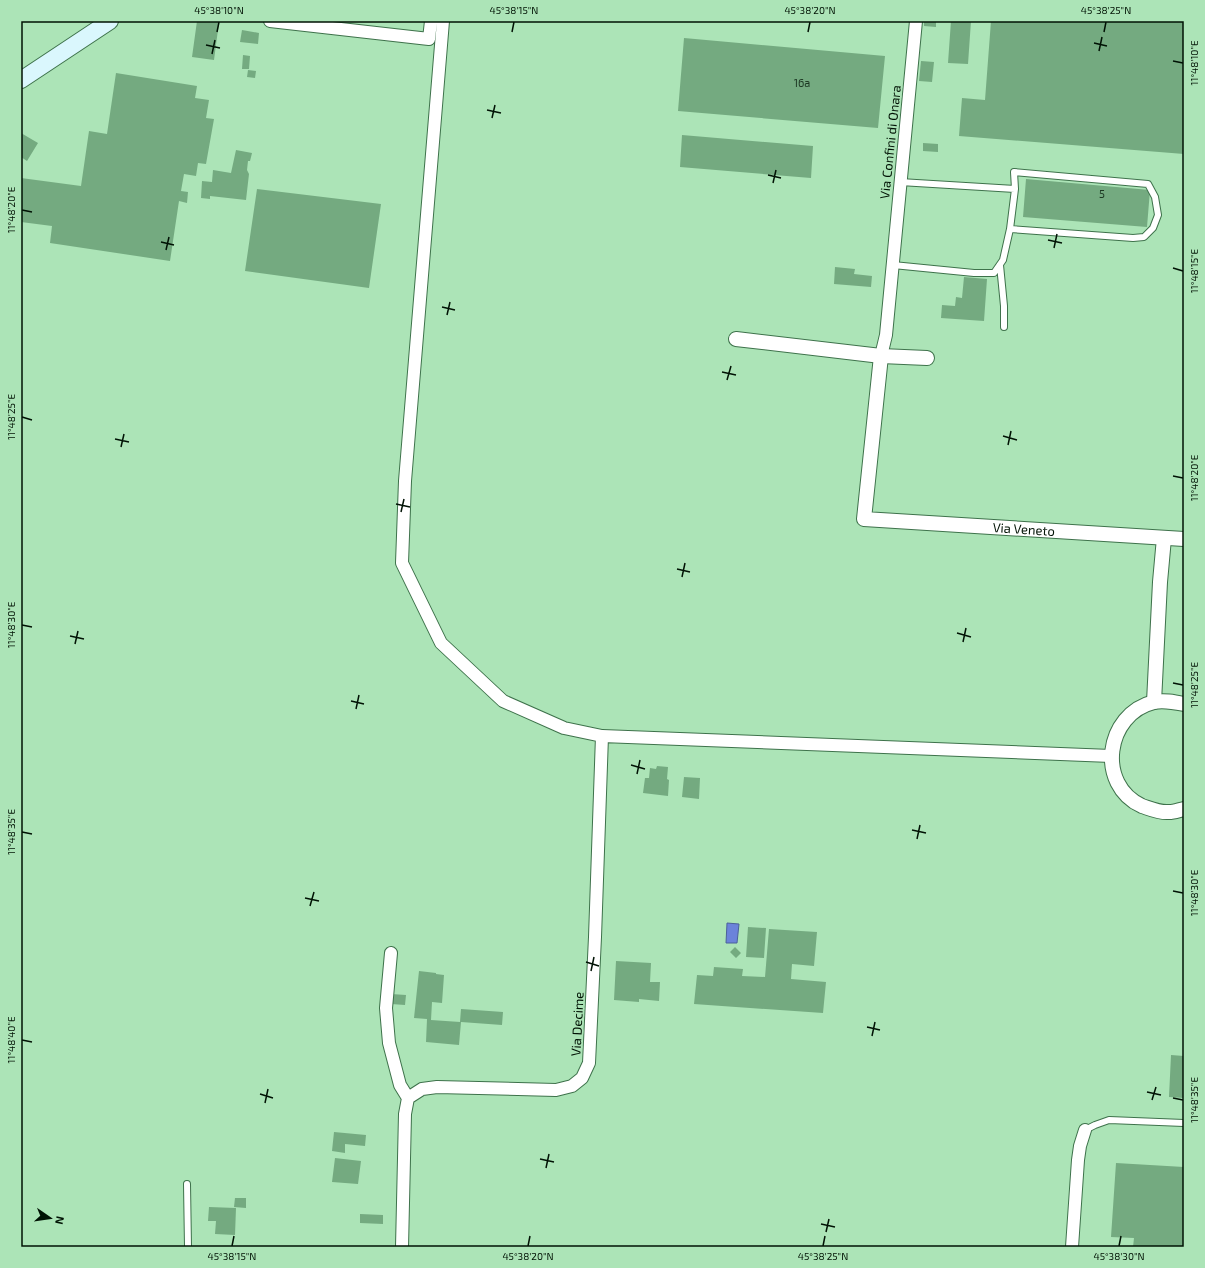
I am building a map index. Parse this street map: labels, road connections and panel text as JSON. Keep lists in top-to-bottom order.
{
  "streets": {
    "street": ["Via Confini di Onara", "Via Veneto", "Via Decime"]
  },
  "crossings": [
    ["Via Confini di Onara", "Via Veneto"]
  ],
  "house_numbers": ["16a", "5"],
  "north": "right",
  "coordinates": [
    "45°38'10\"N",
    "45°38'15\"N",
    "45°38'20\"N",
    "45°38'25\"N",
    "11°48'10\"E",
    "11°48'20\"E",
    "11°48'15\"E",
    "11°48'25\"E",
    "11°48'30\"E",
    "11°48'35\"E",
    "11°48'40\"E",
    "45°38'30\"N"
  ]
}
